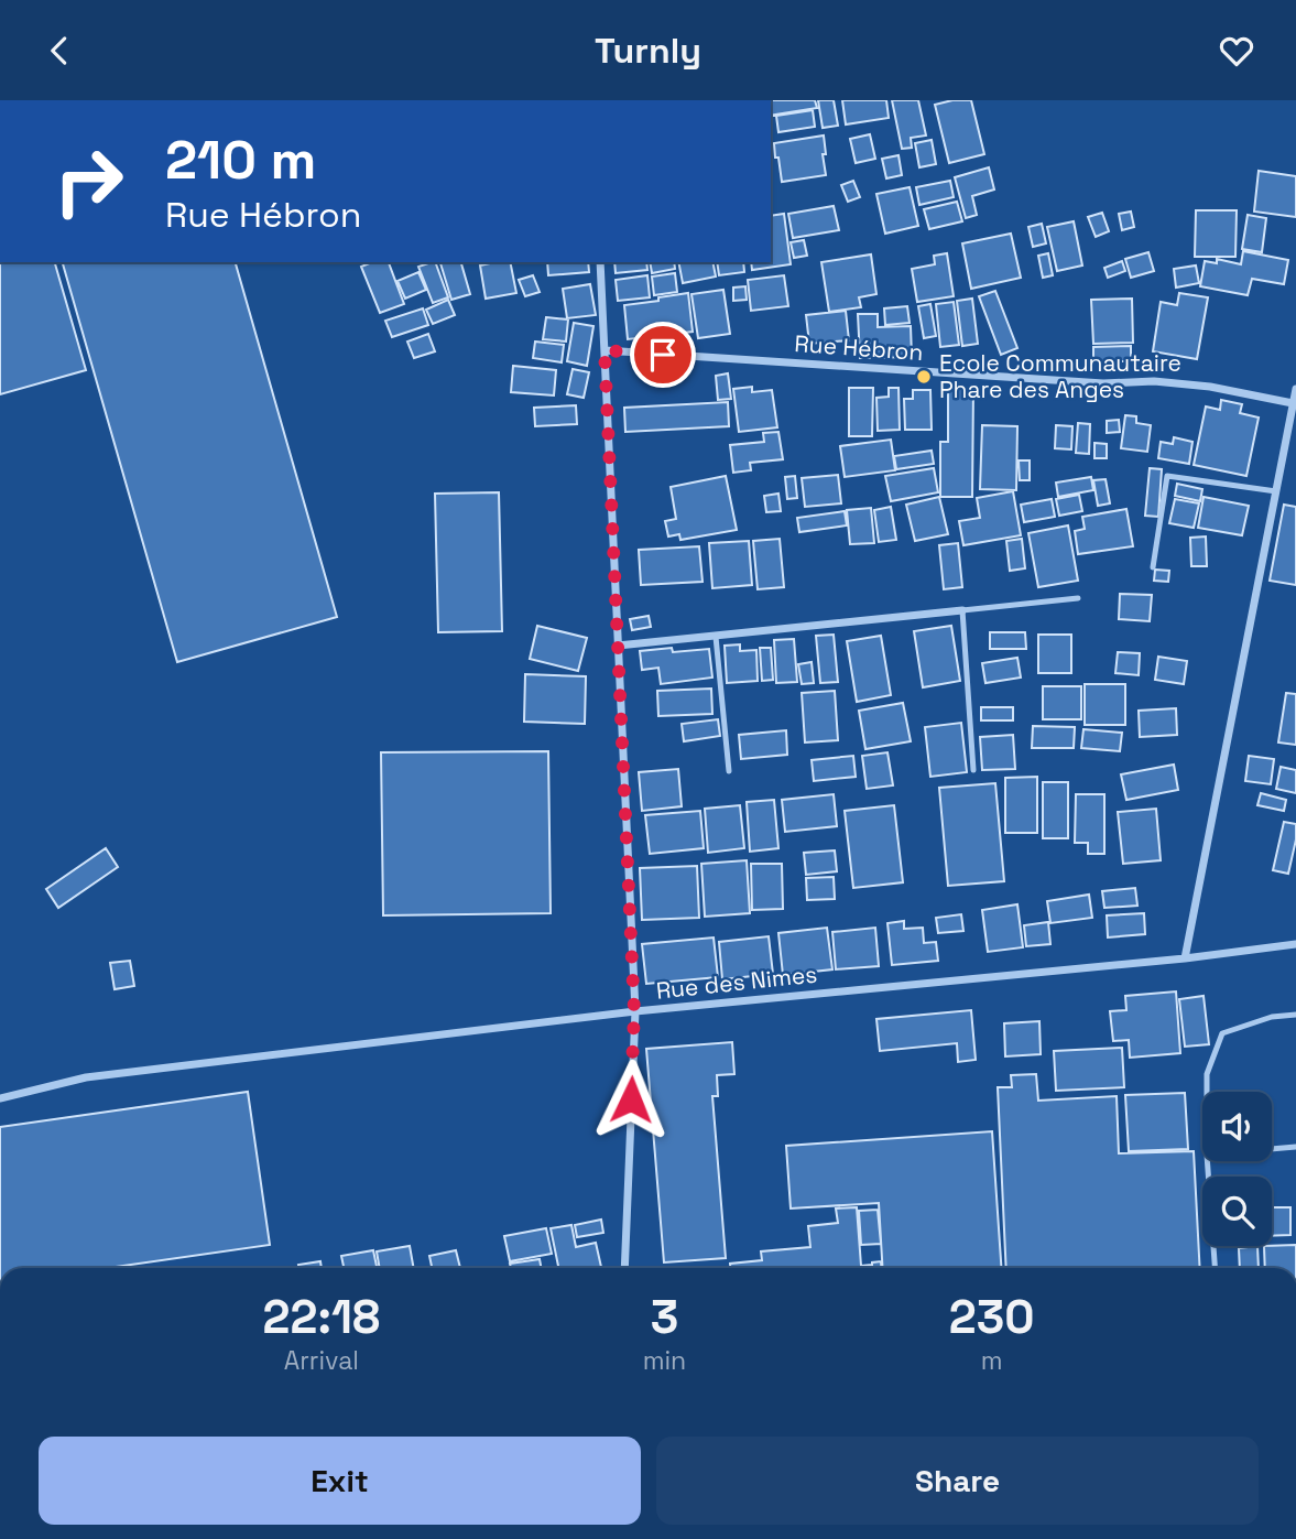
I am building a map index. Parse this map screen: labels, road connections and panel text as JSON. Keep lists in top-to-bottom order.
{
  "streets": {
    "street": ["Rue Hébron", "Rue des Nimes"]
  },
  "places": ["Ecole Communautaire Phare des Anges"],
  "page": {
    "header": "Turnly",
    "turn": ["210 m", "Rue Hébron"],
    "eta": [
      "22:18",
      "Arrival",
      "3",
      "min",
      "230",
      "m"
    ],
    "buttons": ["Exit", "Share"]
  }
}
